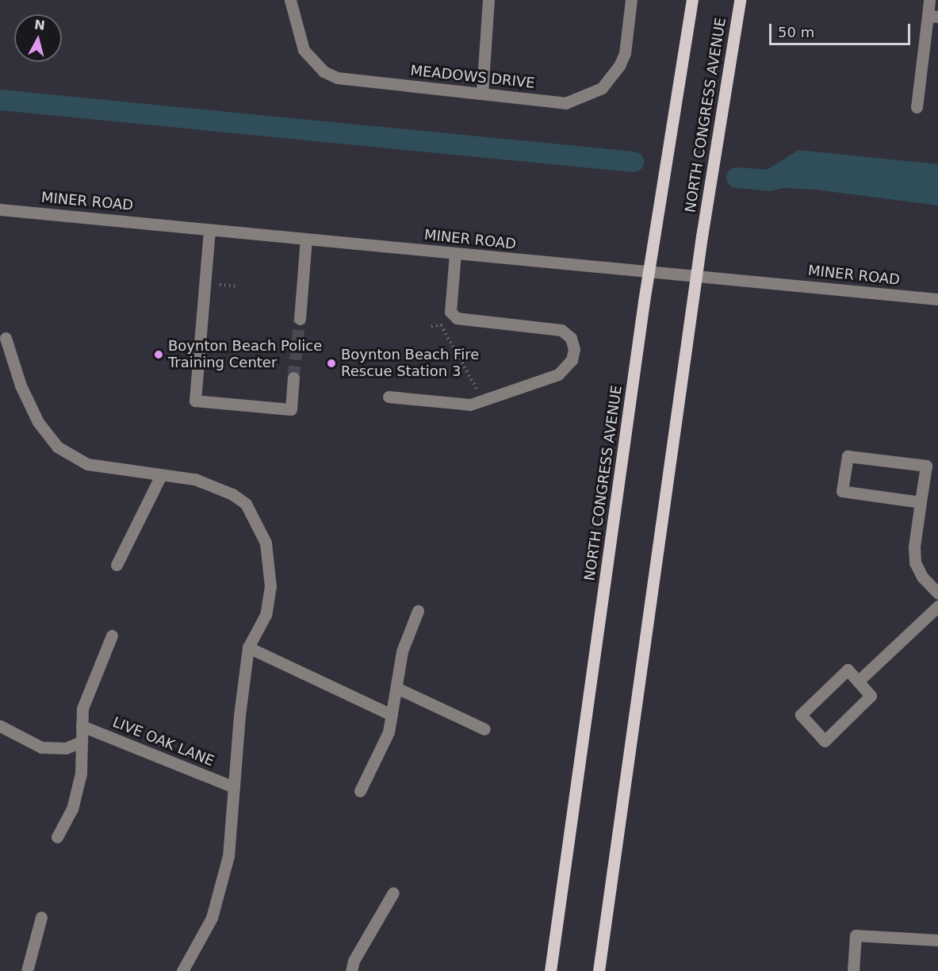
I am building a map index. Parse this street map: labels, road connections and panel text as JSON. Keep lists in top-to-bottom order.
{
  "streets": {
    "main road": ["NORTH CONGRESS AVENUE"],
    "street": ["MEADOWS DRIVE", "MINER ROAD", "LIVE OAK LANE"]
  },
  "crossings": [
    ["NORTH CONGRESS AVENUE", "MINER ROAD"]
  ],
  "places": ["Boynton Beach Police Training Center", "Boynton Beach Fire Rescue Station 3"],
  "scale_bar": "50 m",
  "north": "top"
}
